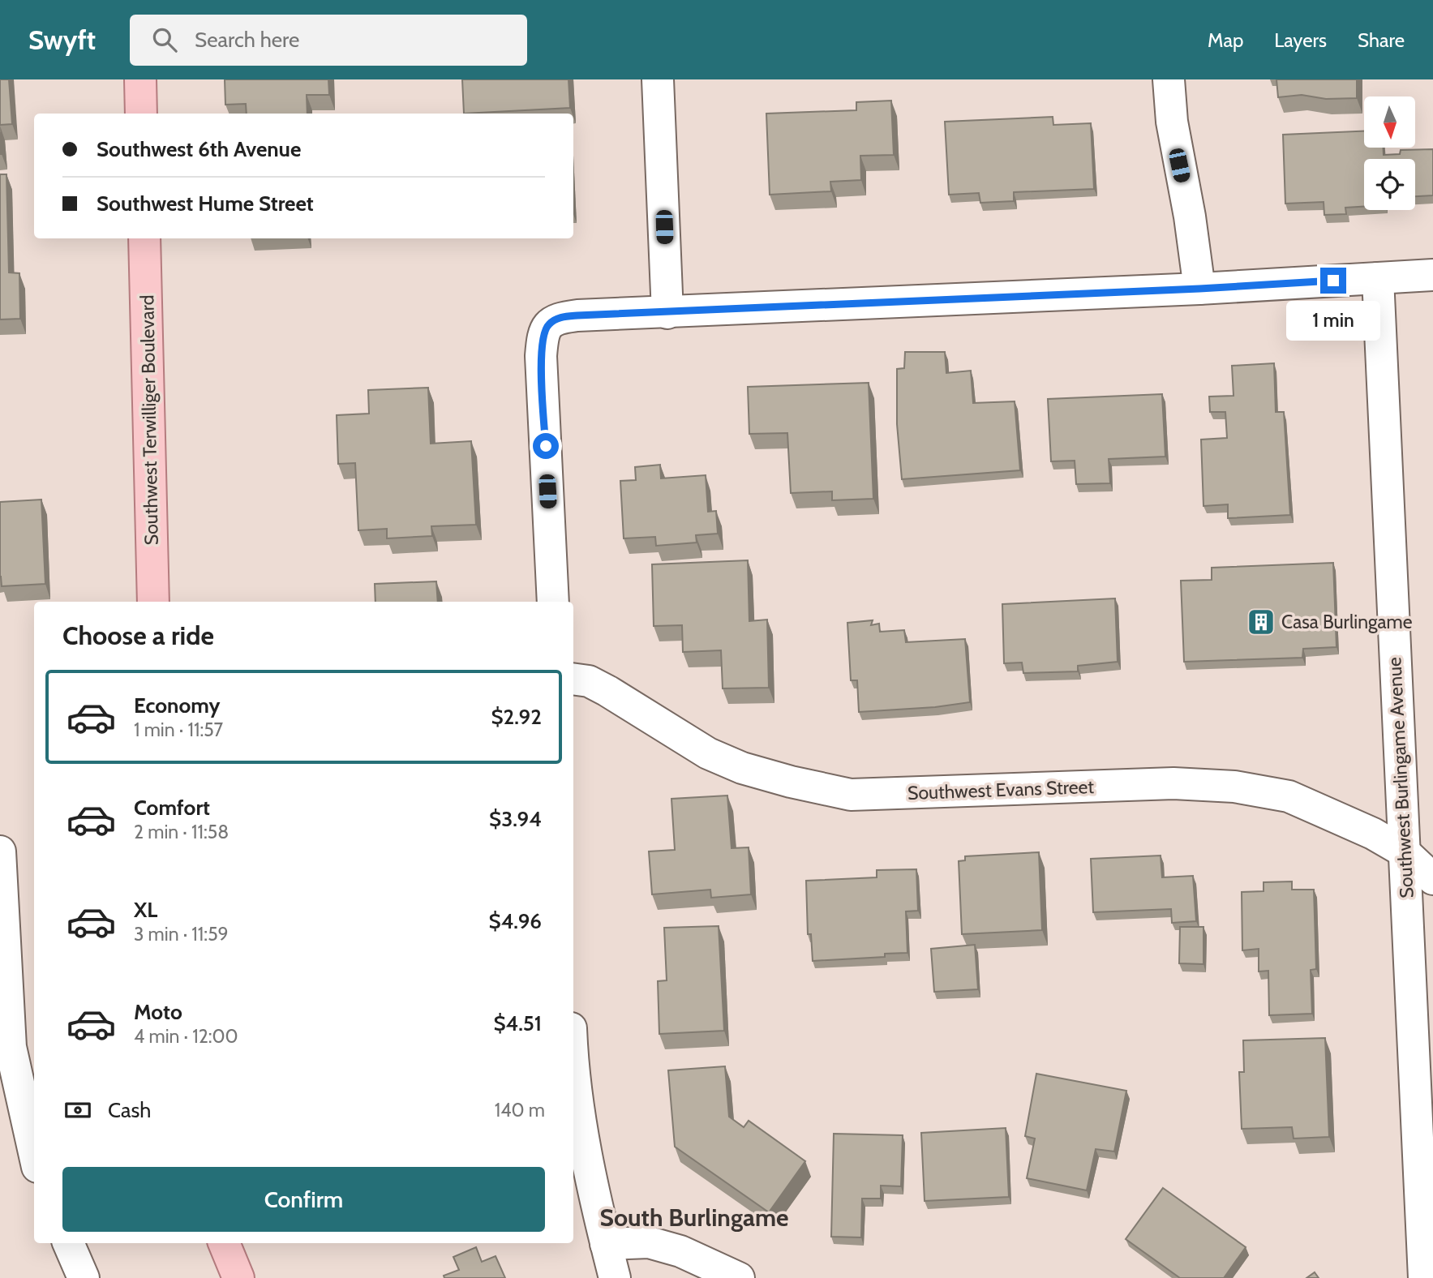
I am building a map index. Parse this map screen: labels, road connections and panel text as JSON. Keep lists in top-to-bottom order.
{
  "streets": {
    "main road": ["Southwest Terwilliger Boulevard"],
    "street": ["Southwest Burlingame Avenue", "Southwest Evans Street"]
  },
  "crossings": [
    ["Southwest Burlingame Avenue", "Southwest Evans Street"]
  ],
  "districts": ["South Burlingame"],
  "places": {
    "building": ["Casa Burlingame"]
  },
  "north": "bottom",
  "page": {
    "header": "Swyft",
    "search": "Search here",
    "nav": ["Map", "Layers", "Share"],
    "banner": ["Southwest 6th Avenue", "Southwest Hume Street"],
    "bubble": "1 min",
    "heading": "Choose a ride",
    "list": [
      {
        "name": "Economy",
        "note": "1 min · 11:57",
        "value": "$2.92"
      },
      {
        "name": "Comfort",
        "note": "2 min · 11:58",
        "value": "$3.94"
      },
      {
        "name": "XL",
        "note": "3 min · 11:59",
        "value": "$4.96"
      },
      {
        "name": "Moto",
        "note": "4 min · 12:00",
        "value": "$4.51"
      }
    ],
    "pay": ["Cash", "140 m"],
    "buttons": "Confirm"
  }
}
